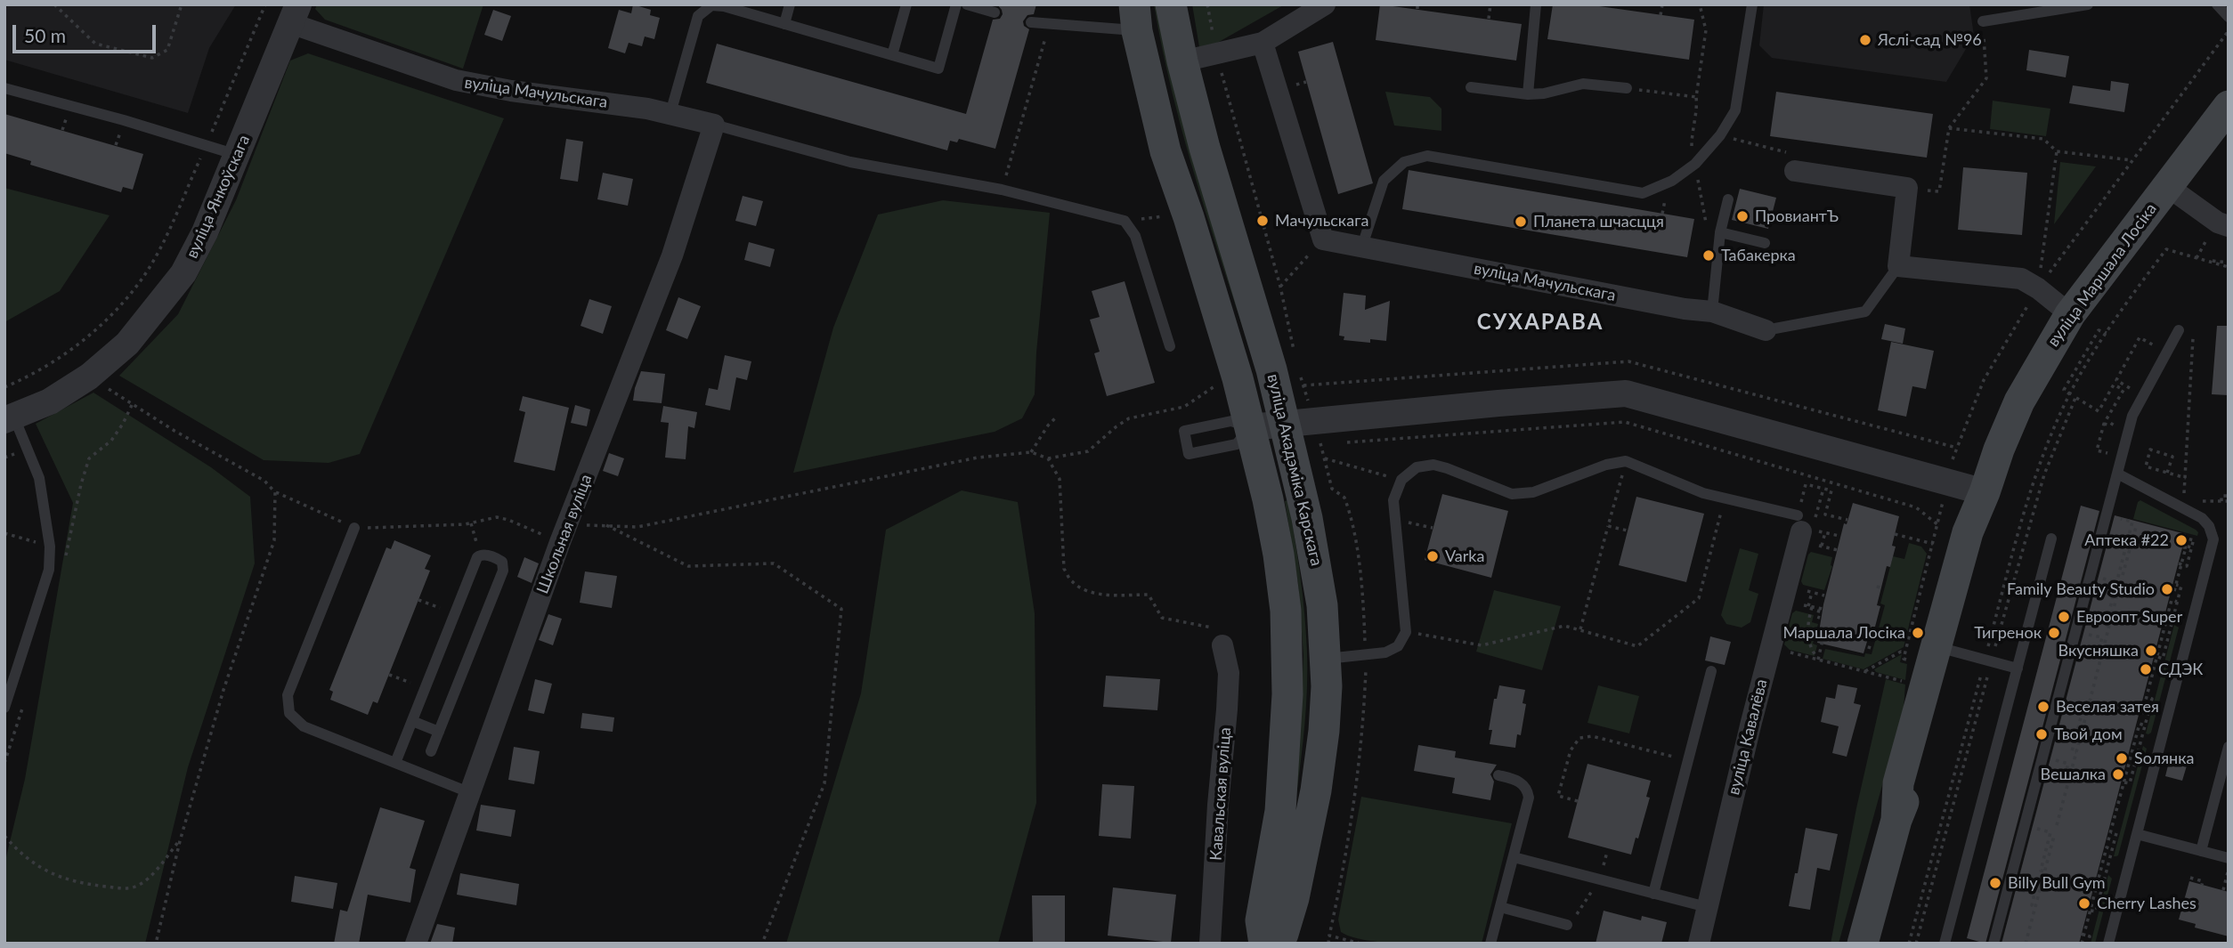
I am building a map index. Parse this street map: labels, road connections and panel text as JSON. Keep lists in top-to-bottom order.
{
  "streets": {
    "main road": ["вуліца Маршала Лосіка", "вуліца Акадэміка Карскага"],
    "street": [
      "вуліца Мачульскага",
      "вуліца Янкоўскага",
      "Школьная вуліца",
      "вуліца Кавалёва",
      "Кавальская вуліца"
    ]
  },
  "crossings": [
    ["вуліца Мачульскага", "вуліца Янкоўскага"],
    ["вуліца Мачульскага", "Школьная вуліца"]
  ],
  "districts": ["СУХАРАВА"],
  "places": [
    "Яслі-сад №96",
    "ПровиантЪ",
    "Мачульскага",
    "Планета шчасцця",
    "Табакерка",
    "Аптека #22",
    "Varka",
    "Family Beauty Studio",
    "Евроопт Super",
    "Маршала Лосіка",
    "Тигренок",
    "Вкусняшка",
    "СДЭК",
    "Веселая затея",
    "Твой дом",
    "Sолянка",
    "Вешалка",
    "Billy Bull Gym",
    "Cherry Lashes"
  ],
  "scale_bar": "50 m"
}
